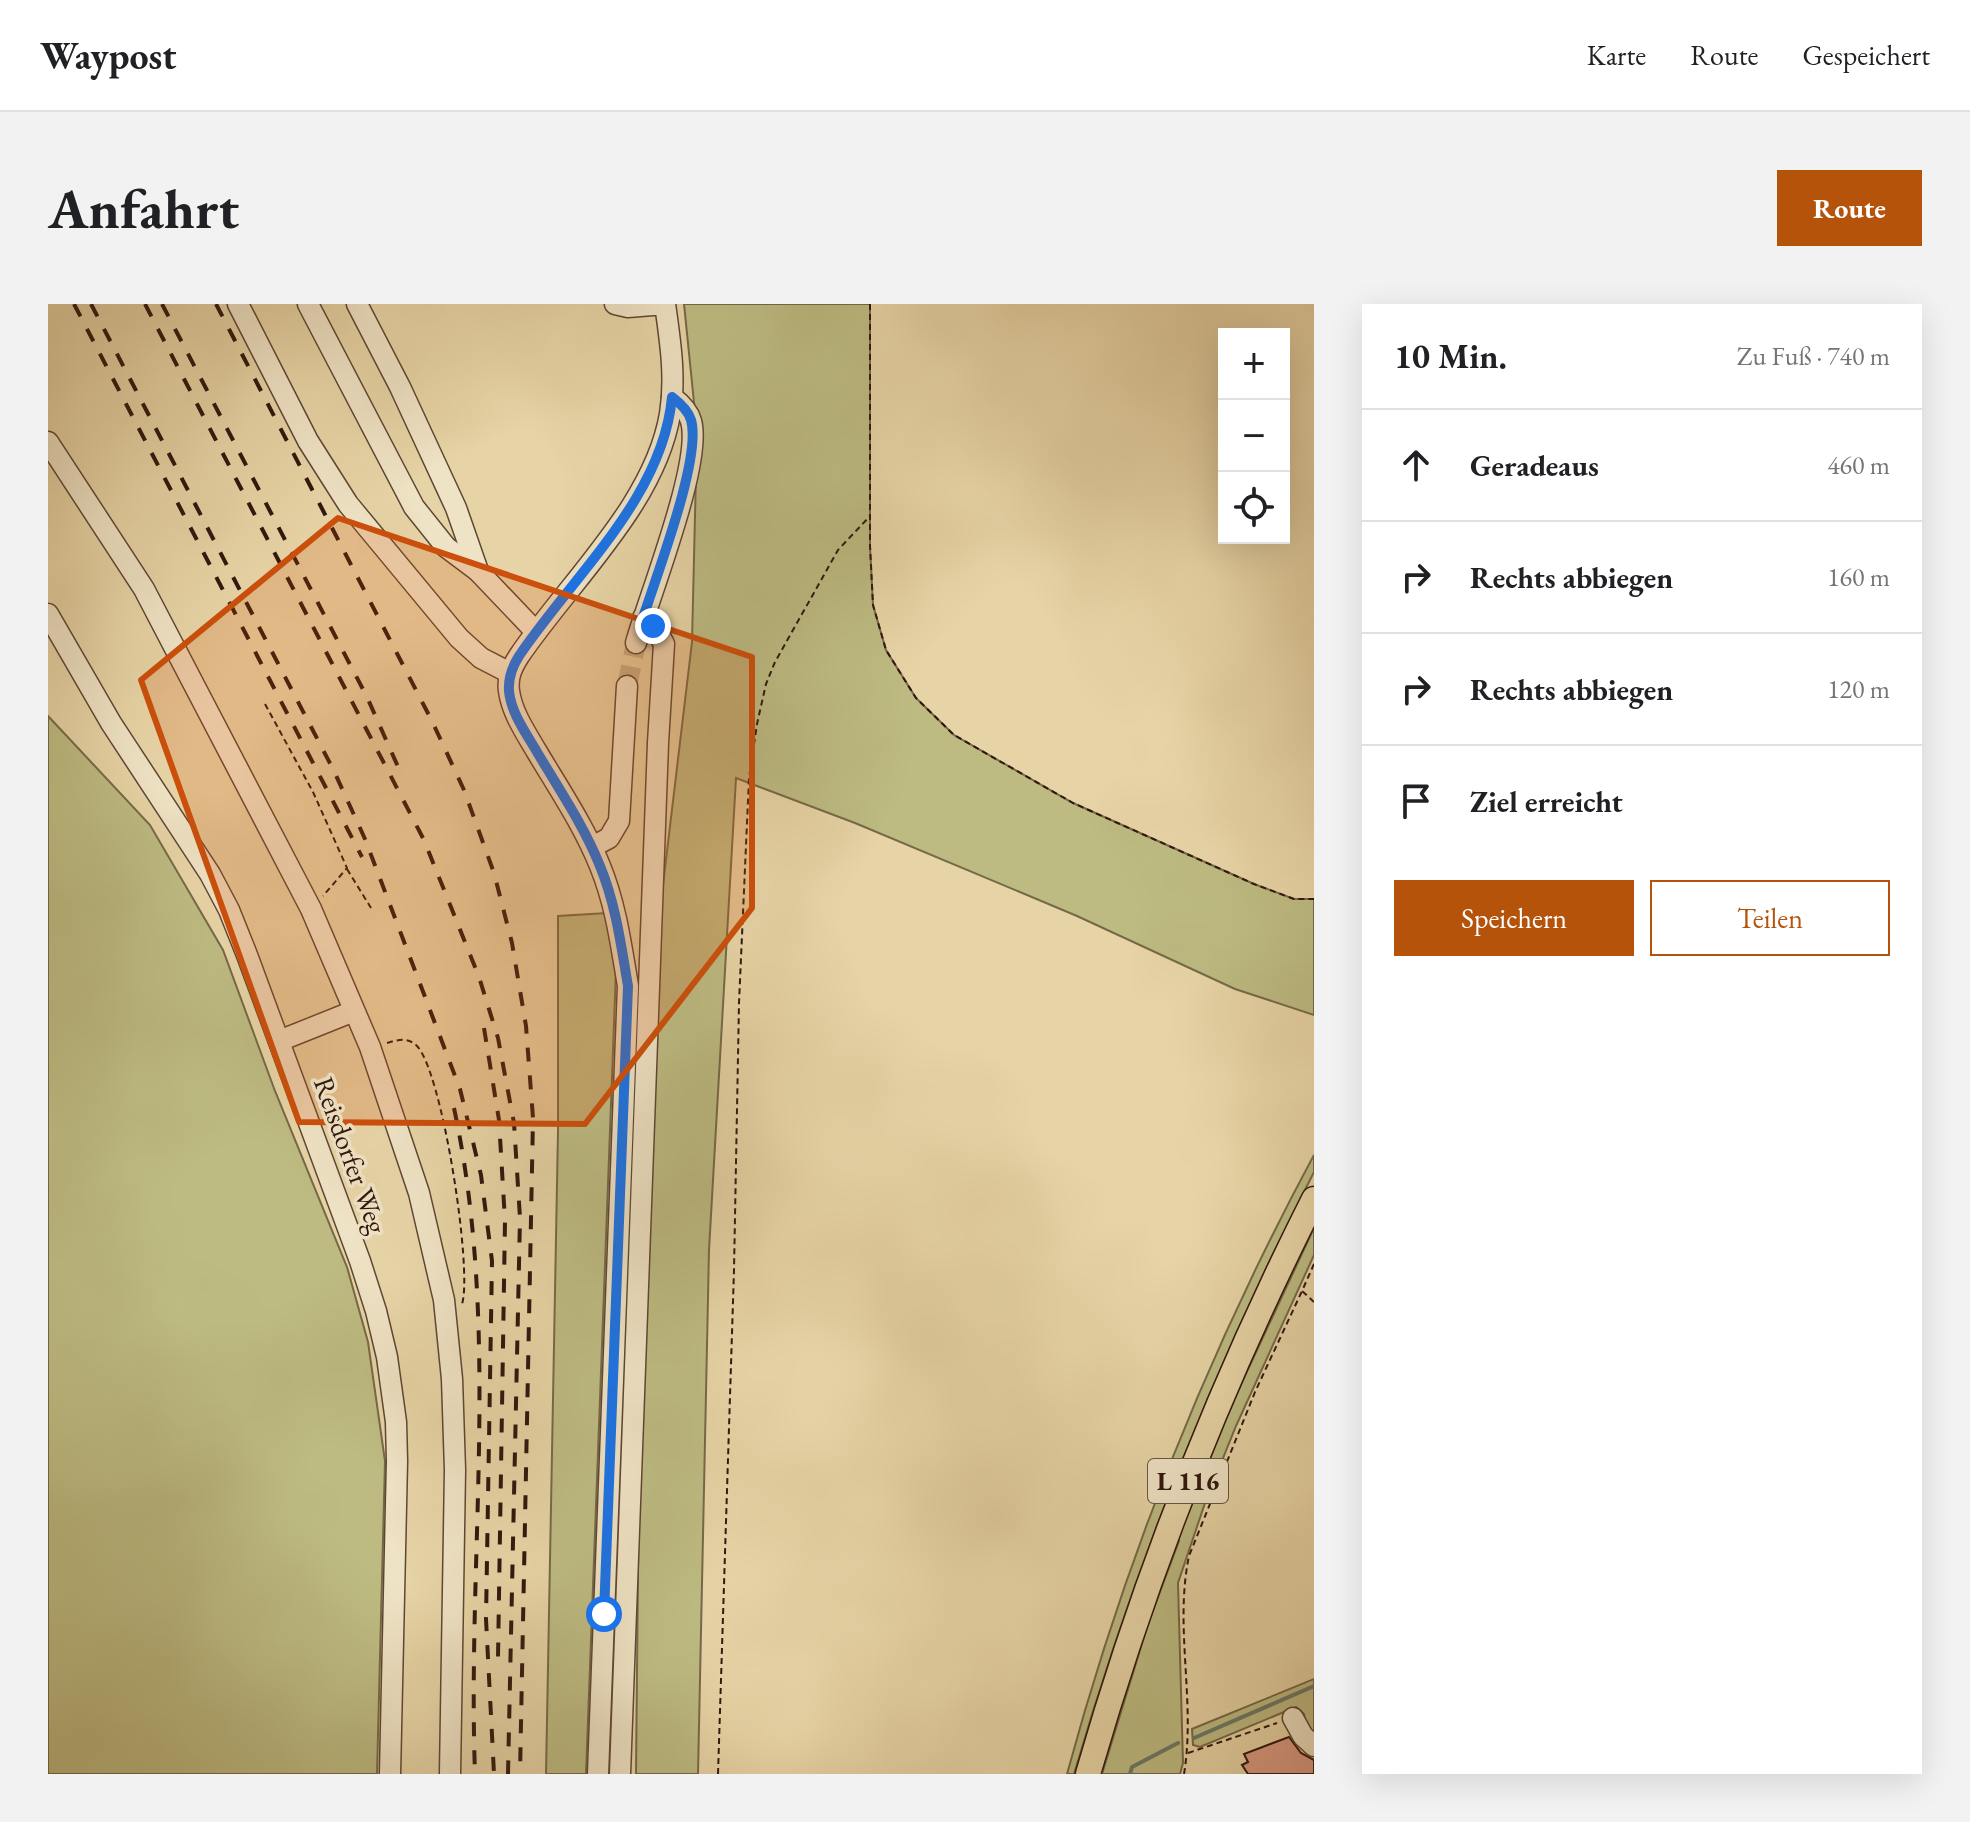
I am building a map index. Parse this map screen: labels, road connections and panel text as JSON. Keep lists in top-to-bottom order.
{
  "streets": {
    "main road": ["L 116"],
    "street": ["Reisdorfer Weg"]
  },
  "page": {
    "header": "Waypost",
    "nav": ["Karte", "Route", "Gespeichert"],
    "buttons": [
      "Route",
      ["Speichern", "Teilen"]
    ],
    "title": "Anfahrt",
    "heading": ["10 Min.", "Zu Fuß · 740 m"],
    "map_buttons": ["+", "−"],
    "list": [
      ["Geradeaus", "460 m"],
      ["Rechts abbiegen", "160 m"],
      ["Rechts abbiegen", "120 m"],
      "Ziel erreicht"
    ]
  }
}
